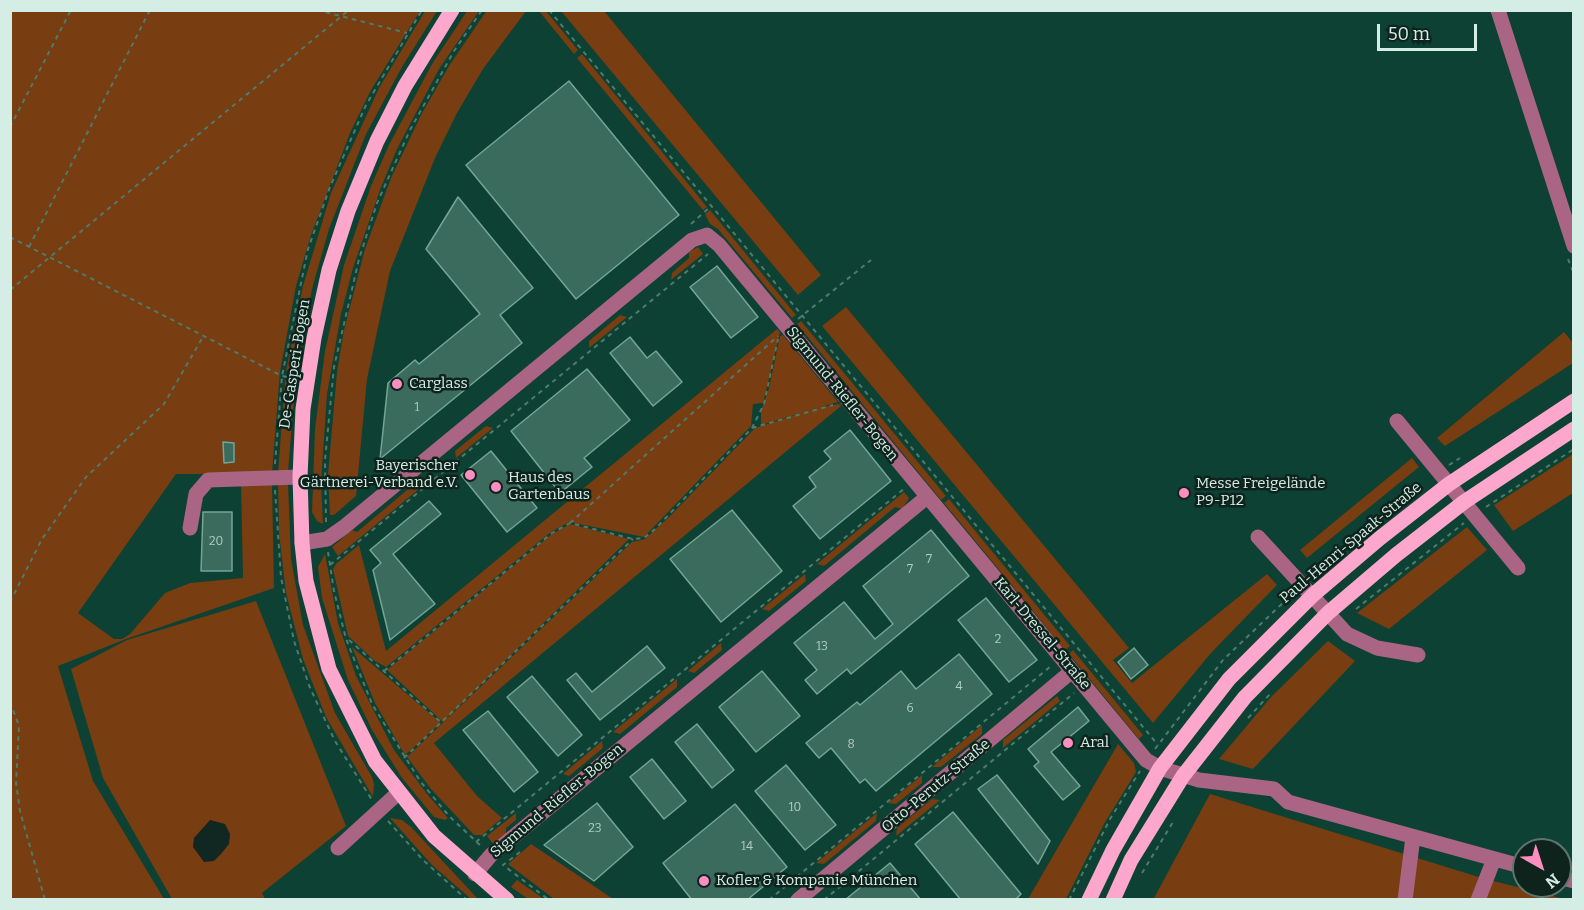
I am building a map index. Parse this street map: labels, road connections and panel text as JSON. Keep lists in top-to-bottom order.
{
  "streets": {
    "main road": ["De-Gasperi-Bogen", "Paul-Henri-Spaak-Straße"],
    "street": ["Sigmund-Riefler-Bogen", "Karl-Dressel-Straße", "Otto-Perutz-Straße"]
  },
  "crossings": [
    ["De-Gasperi-Bogen", "Sigmund-Riefler-Bogen"],
    ["Sigmund-Riefler-Bogen", "Karl-Dressel-Straße"],
    ["Paul-Henri-Spaak-Straße", "Karl-Dressel-Straße"],
    ["Karl-Dressel-Straße", "Otto-Perutz-Straße"]
  ],
  "places": [
    "Carglass",
    "Bayerischer Gärtnerei-Verband e.V.",
    "Haus des Gartenbaus",
    "Messe Freigelände P9-P12",
    "Aral",
    "Kofler & Kompanie München"
  ],
  "house_numbers": [
    "1",
    "20",
    "7",
    "7",
    "2",
    "13",
    "4",
    "6",
    "8",
    "10",
    "23",
    "14"
  ],
  "scale_bar": "50 m",
  "north": "bottom right"
}
